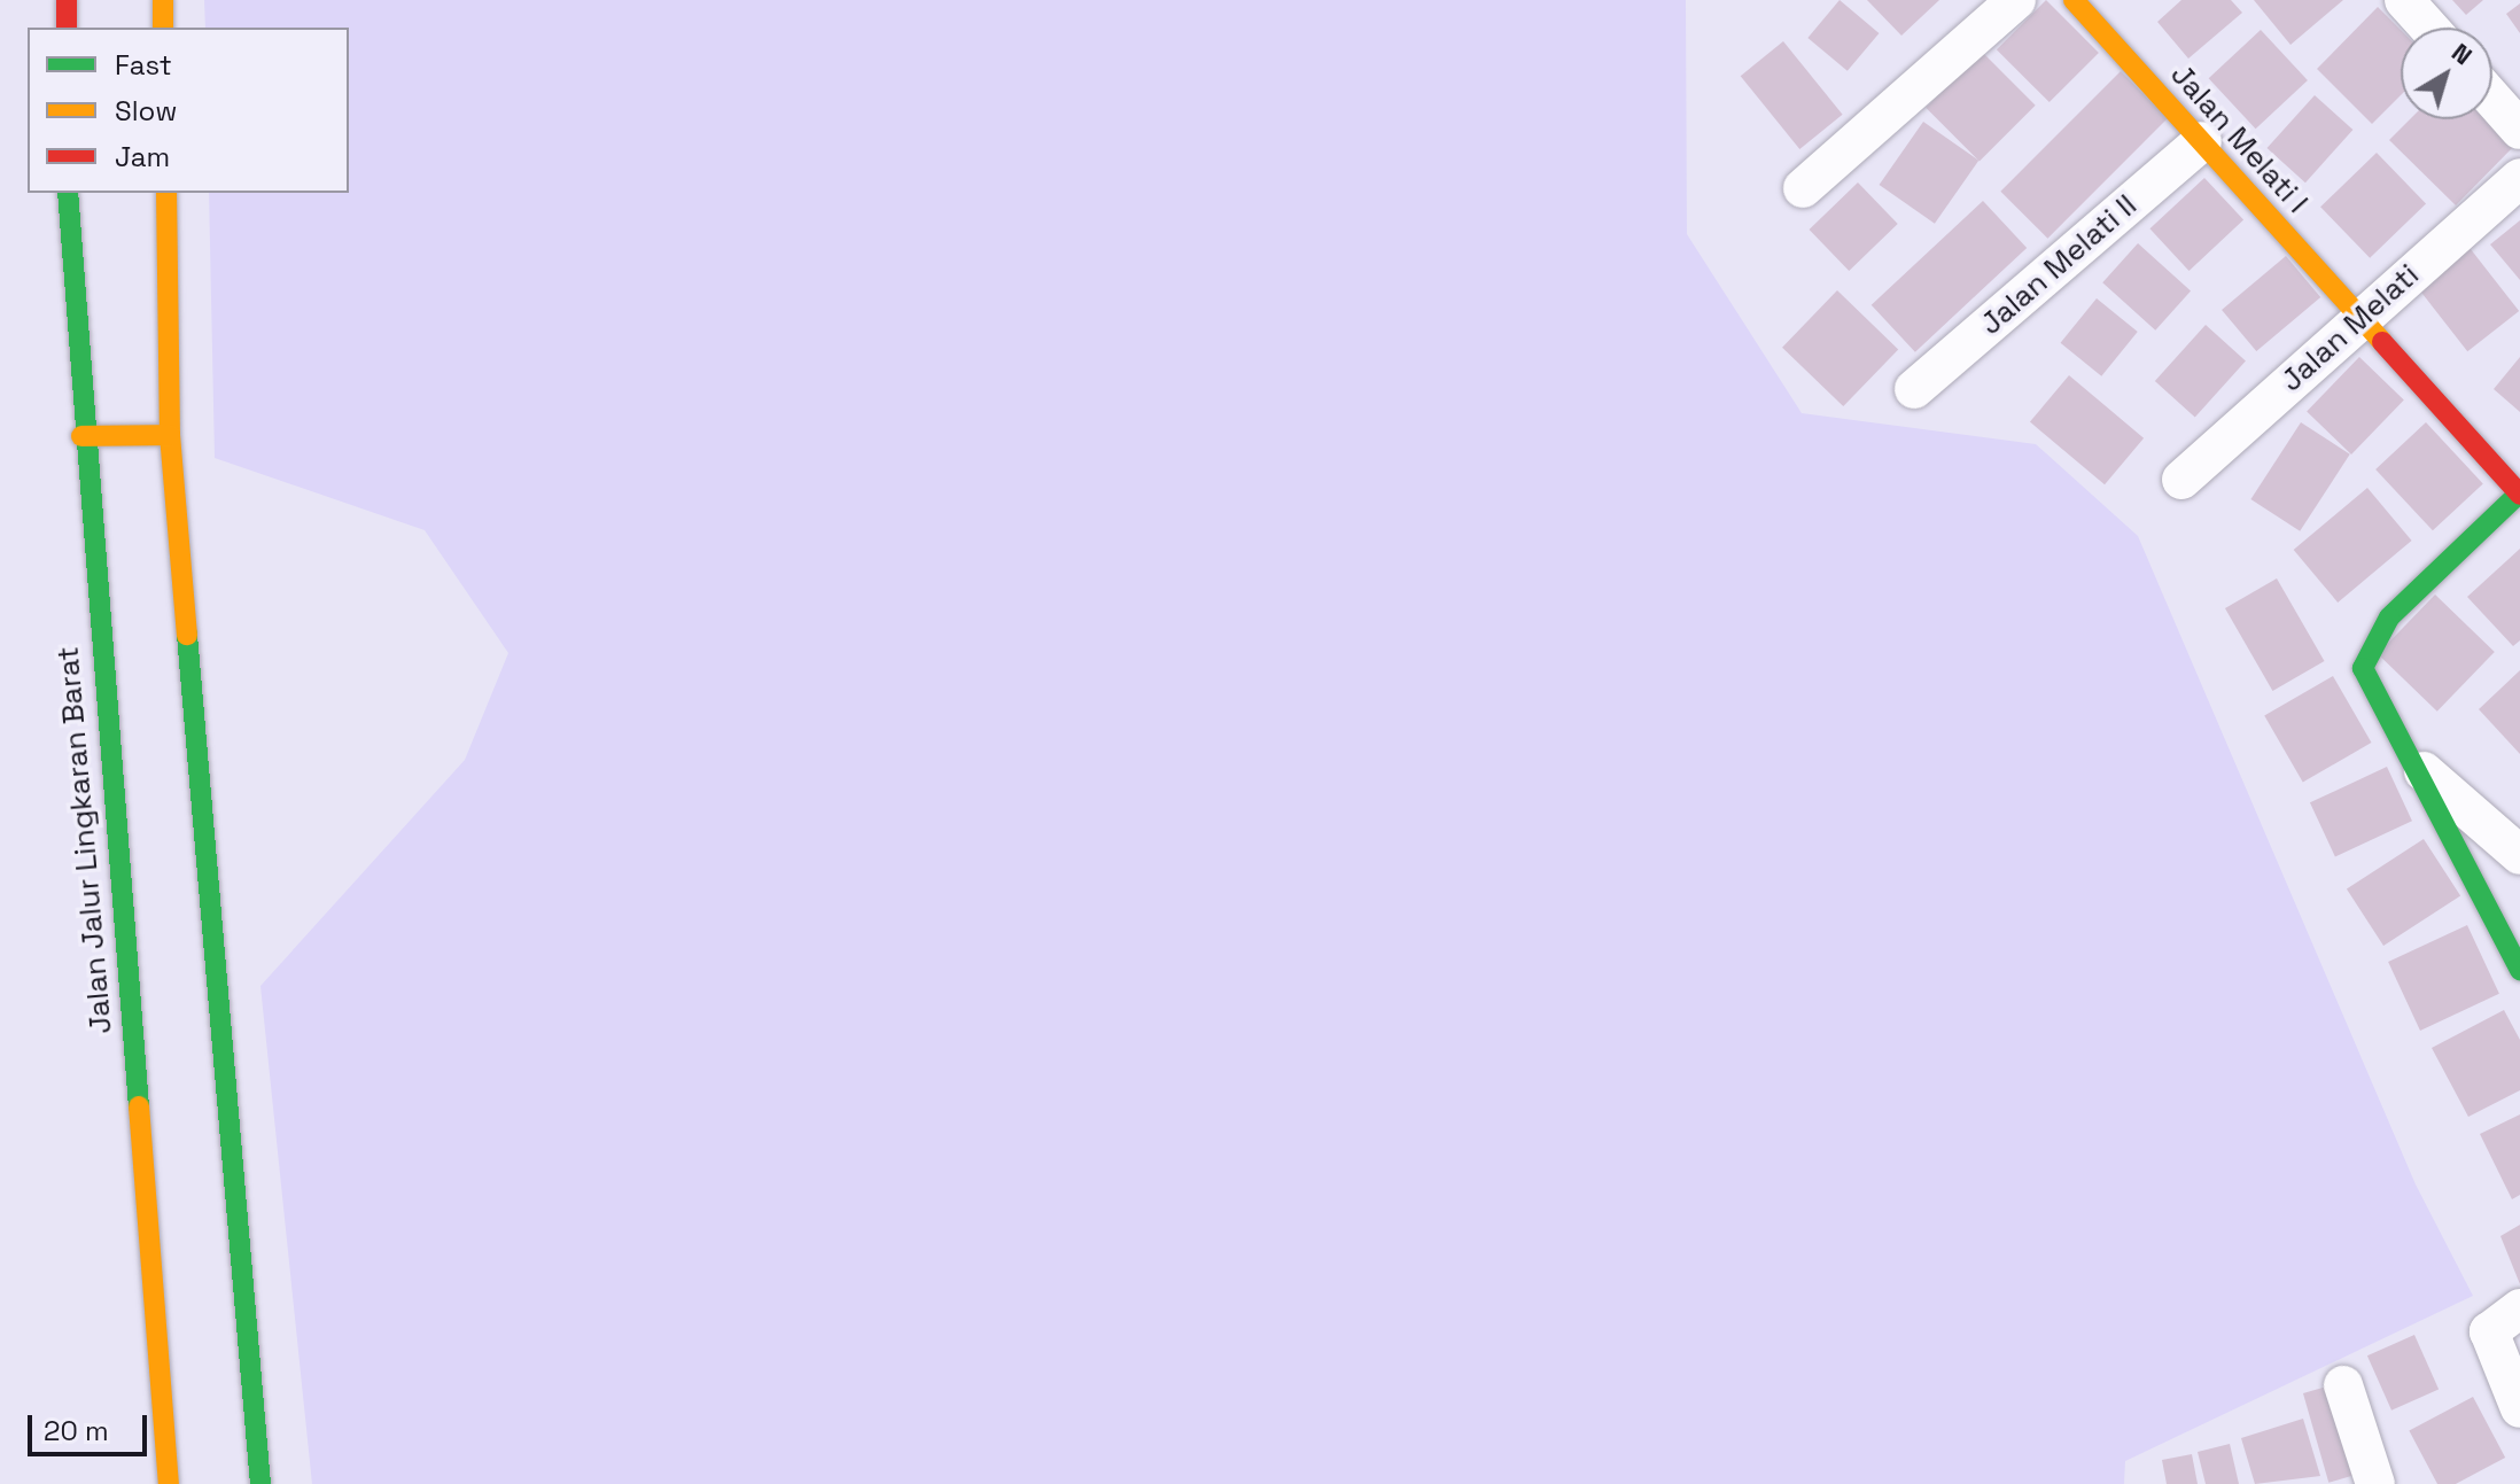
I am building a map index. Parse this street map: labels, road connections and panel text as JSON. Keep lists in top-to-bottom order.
{
  "streets": {
    "main road": ["Jalan Melati I", "Jalan Jalur Lingkaran Barat"],
    "street": ["Jalan Melati II", "Jalan Melati"]
  },
  "crossings": [
    ["Jalan Melati I", "Jalan Melati II"],
    ["Jalan Melati I", "Jalan Melati"]
  ],
  "legend": ["Fast", "Slow", "Jam"],
  "scale_bar": "20 m",
  "north": "top right"
}
